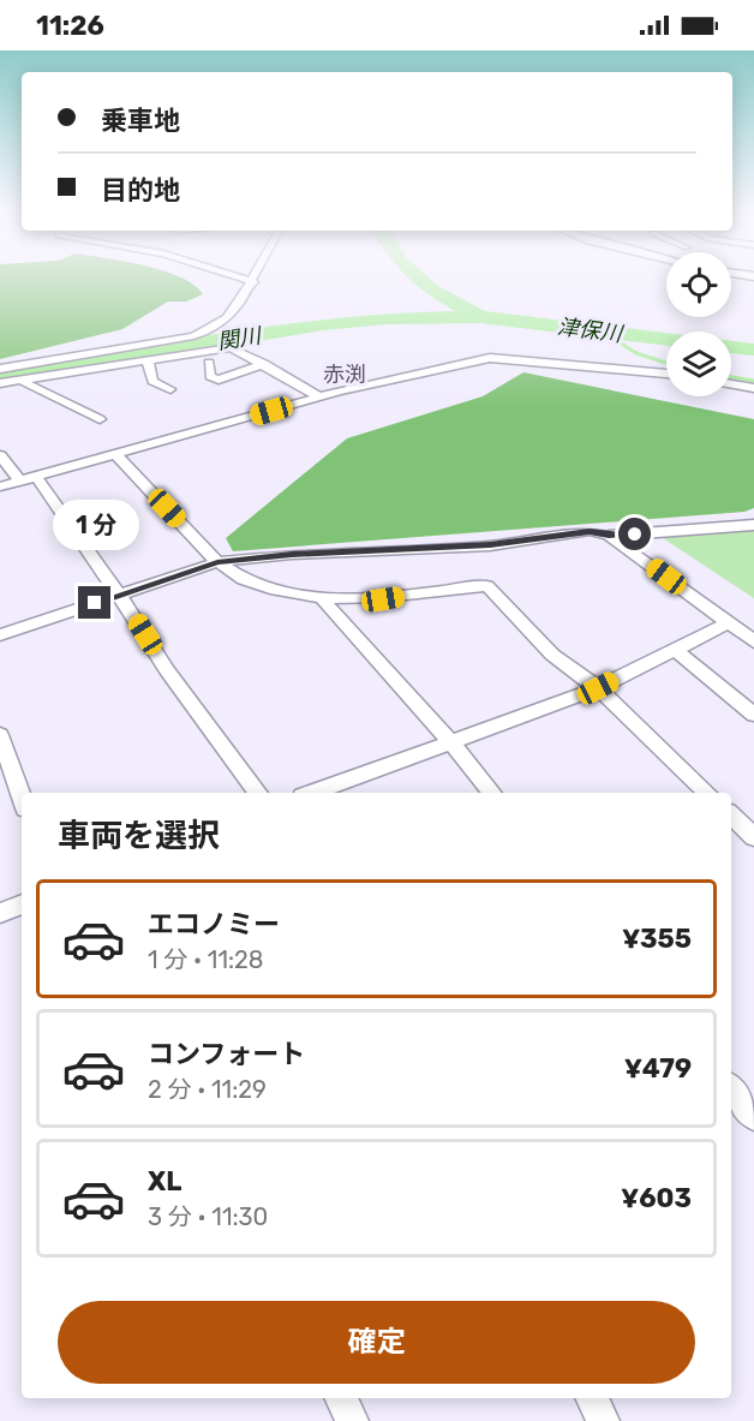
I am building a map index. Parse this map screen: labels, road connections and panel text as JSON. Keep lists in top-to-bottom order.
{
  "districts": ["赤渕"],
  "water": ["津保川", "関川"],
  "page": {
    "status": "11:26",
    "banner": ["乗車地", "目的地"],
    "bubble": "1 分",
    "heading": "車両を選択",
    "list": [
      {
        "name": "エコノミー",
        "note": "1 分 · 11:28",
        "value": "¥355"
      },
      {
        "name": "コンフォート",
        "note": "2 分 · 11:29",
        "value": "¥479"
      },
      {
        "name": "XL",
        "note": "3 分 · 11:30",
        "value": "¥603"
      }
    ],
    "buttons": "確定"
  }
}
